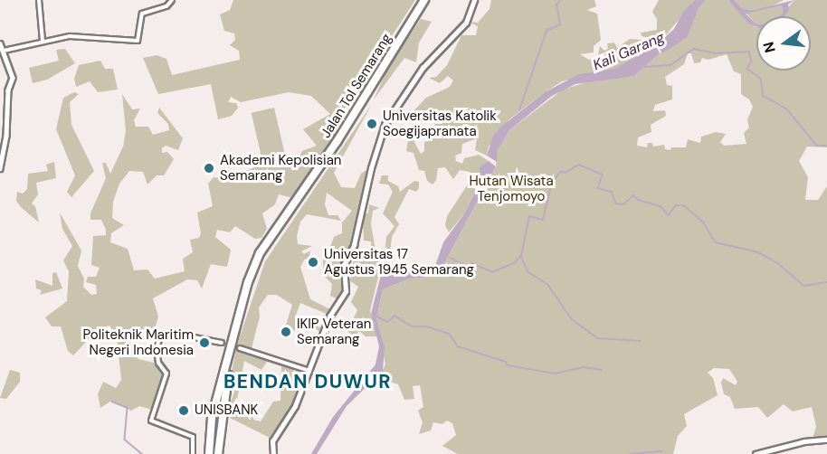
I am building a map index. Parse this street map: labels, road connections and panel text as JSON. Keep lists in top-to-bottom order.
{
  "streets": {
    "highway": ["Jalan Tol Semarang"]
  },
  "districts": ["BENDAN DUWUR"],
  "water": ["Kali Garang"],
  "parks": ["Hutan Wisata Tenjomoyo"],
  "places": [
    "Universitas Katolik Soegijapranata",
    "Akademi Kepolisian Semarang",
    "Universitas 17 Agustus 1945 Semarang",
    "IKIP Veteran Semarang",
    "Politeknik Maritim Negeri Indonesia",
    "UNISBANK"
  ],
  "north": "left"
}
